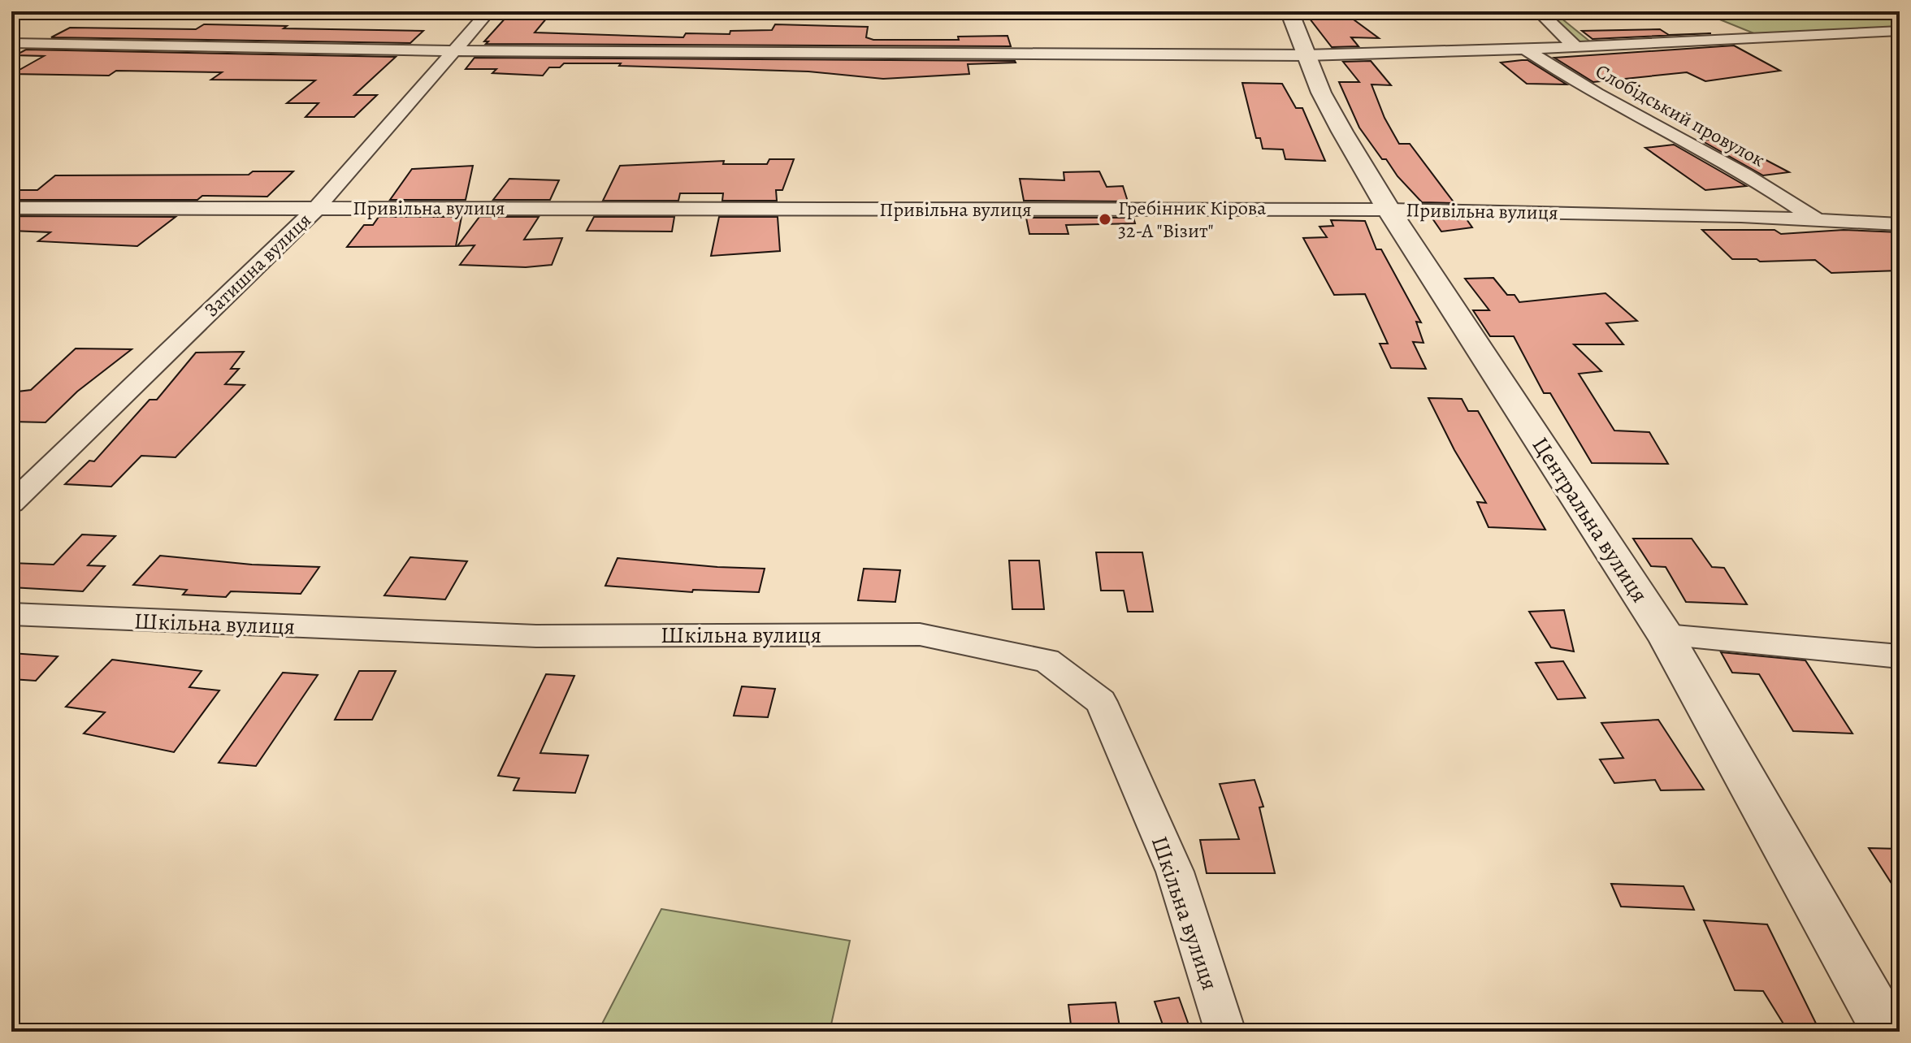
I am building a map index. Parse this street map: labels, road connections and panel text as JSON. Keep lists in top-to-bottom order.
{
  "streets": {
    "street": [
      "Слобідський провулок",
      "Привільна вулиця",
      "Затишна вулиця",
      "Центральна вулиця",
      "Шкільна вулиця"
    ]
  },
  "crossings": [
    ["Слобідський провулок", "Привільна вулиця"],
    ["Привільна вулиця", "Затишна вулиця"],
    ["Привільна вулиця", "Центральна вулиця"]
  ],
  "places": ["Гребінник Кірова 32-А \"Візит\""]
}
